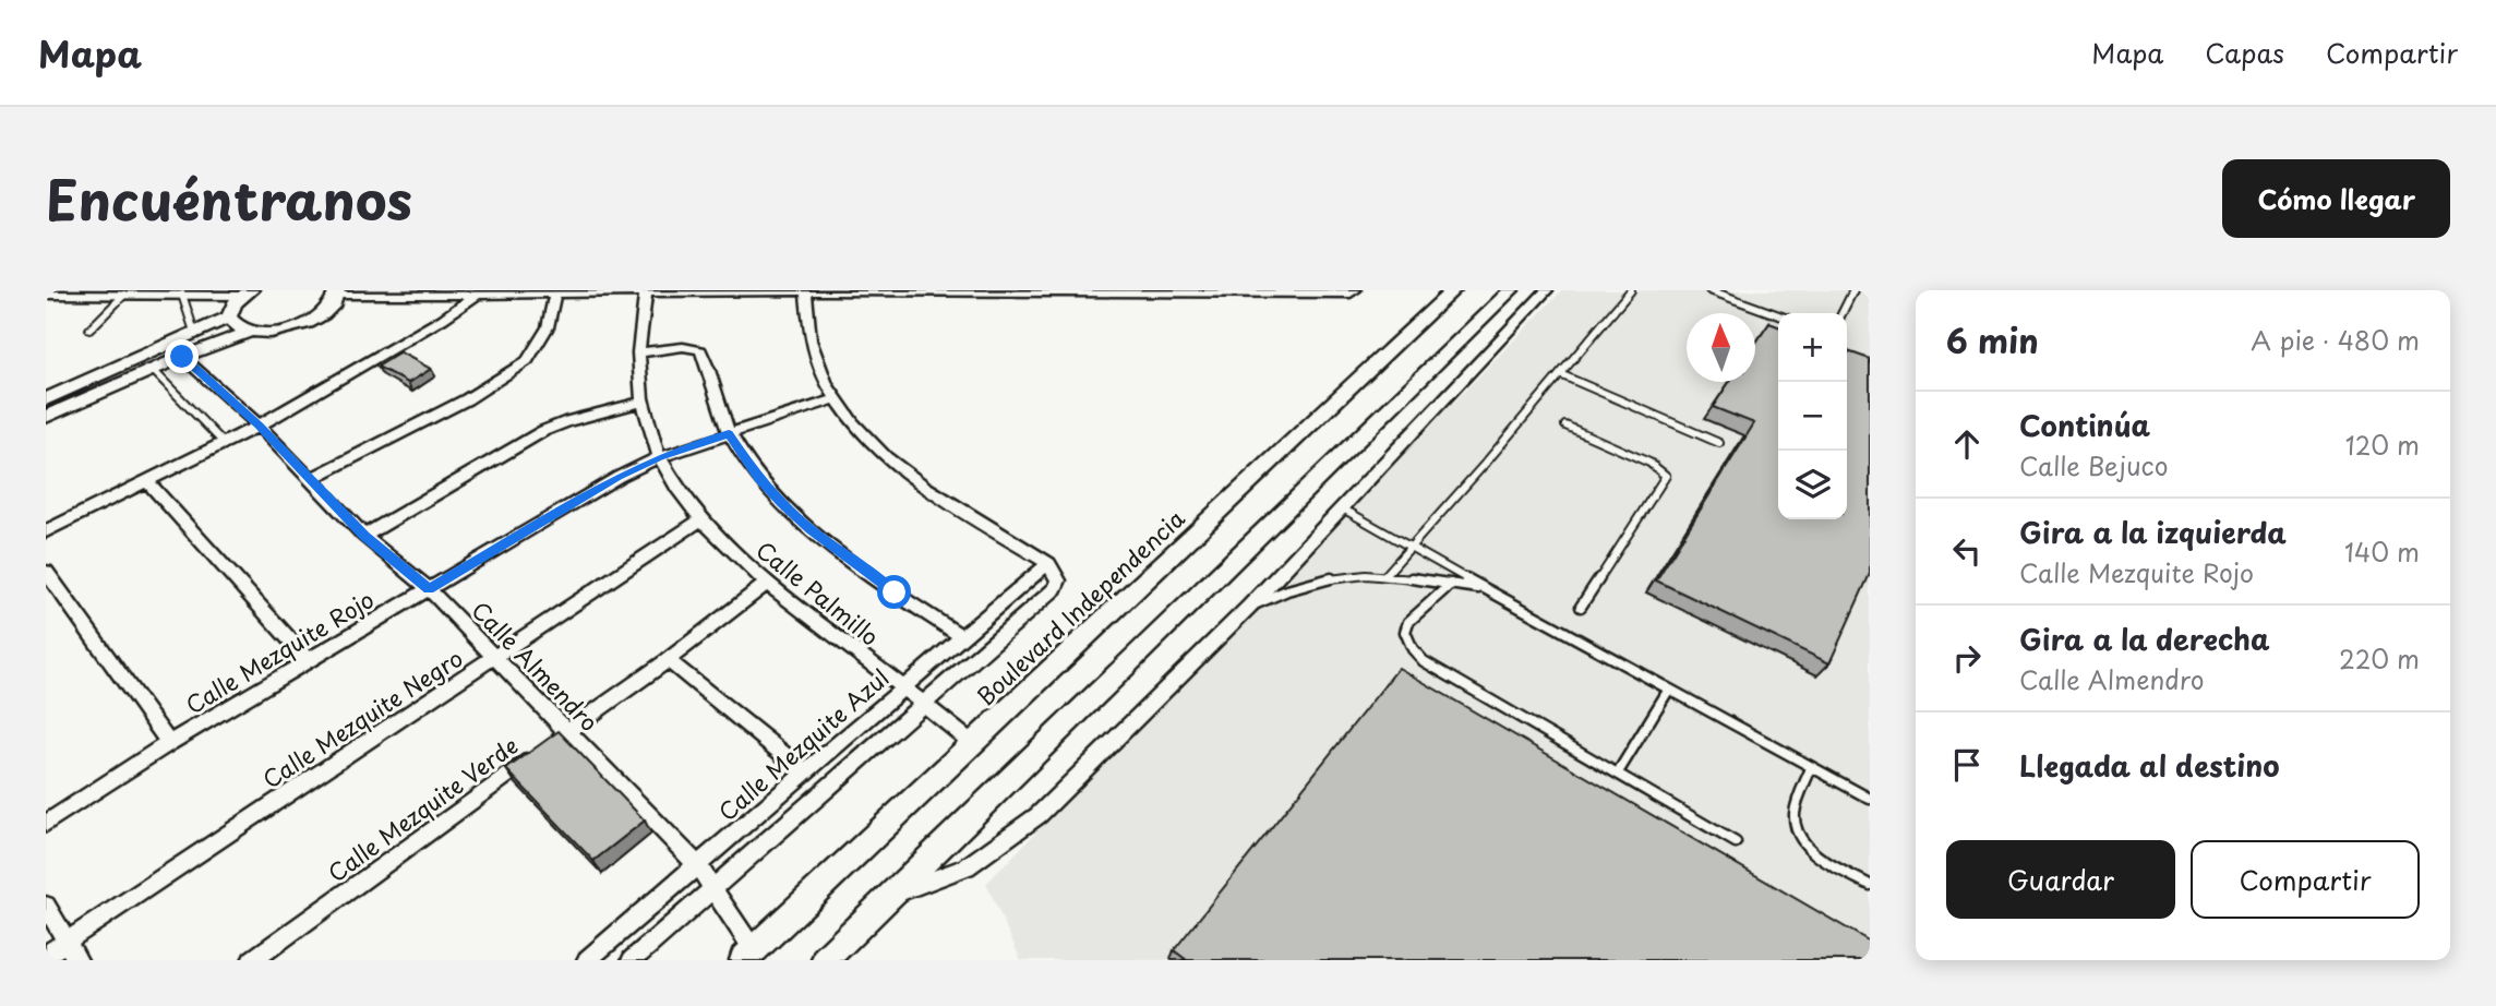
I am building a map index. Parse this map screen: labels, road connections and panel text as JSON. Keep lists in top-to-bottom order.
{
  "streets": {
    "main road": ["Boulevard Independencia"],
    "street": [
      "Calle Palmillo",
      "Calle Mezquite Rojo",
      "Calle Almendro",
      "Calle Mezquite Negro",
      "Calle Mezquite Azul",
      "Calle Mezquite Verde"
    ]
  },
  "crossings": [
    ["Calle Palmillo", "Boulevard Independencia"],
    ["Calle Palmillo", "Calle Mezquite Rojo"],
    ["Calle Palmillo", "Calle Mezquite Negro"],
    ["Calle Palmillo", "Calle Mezquite Azul"],
    ["Calle Palmillo", "Calle Mezquite Verde"],
    ["Boulevard Independencia", "Calle Almendro"],
    ["Calle Mezquite Rojo", "Calle Almendro"],
    ["Calle Almendro", "Calle Mezquite Negro"],
    ["Calle Almendro", "Calle Mezquite Azul"],
    ["Calle Almendro", "Calle Mezquite Verde"]
  ],
  "north": "top",
  "page": {
    "header": "Mapa",
    "nav": ["Mapa", "Capas", "Compartir"],
    "title": "Encuéntranos",
    "buttons": [
      "Cómo llegar",
      ["Guardar", "Compartir"]
    ],
    "heading": ["6 min", "A pie · 480 m"],
    "map_buttons": ["+", "−"],
    "list": [
      ["Continúa", "Calle Bejuco", "120 m"],
      ["Gira a la izquierda", "Calle Mezquite Rojo", "140 m"],
      ["Gira a la derecha", "Calle Almendro", "220 m"],
      "Llegada al destino"
    ]
  }
}
